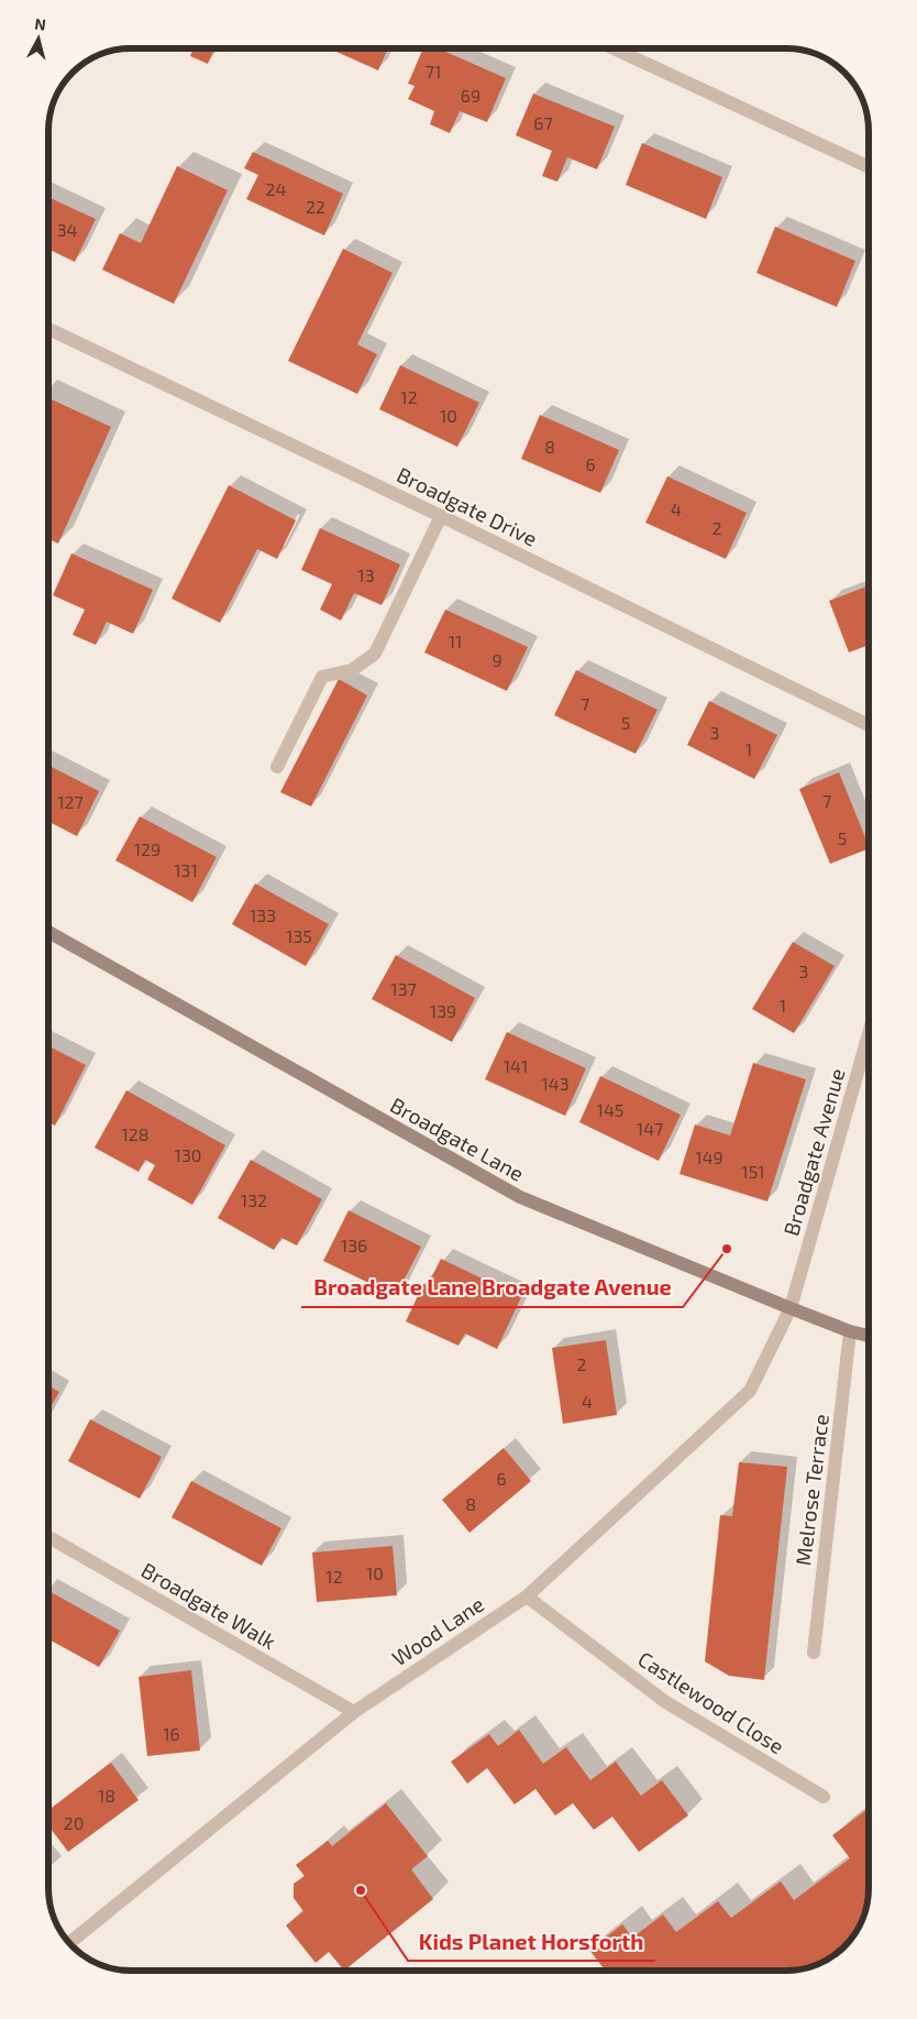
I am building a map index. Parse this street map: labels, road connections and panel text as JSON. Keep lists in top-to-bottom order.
{
  "streets": {
    "street": [
      "Broadgate Drive",
      "Broadgate Lane",
      "Broadgate Avenue",
      "Melrose Terrace",
      "Broadgate Walk",
      "Wood Lane",
      "Castlewood Close"
    ]
  },
  "crossings": [
    ["Broadgate Lane", "Broadgate Avenue"],
    ["Broadgate Lane", "Melrose Terrace"],
    ["Broadgate Lane", "Wood Lane"],
    ["Broadgate Avenue", "Wood Lane"],
    ["Broadgate Walk", "Wood Lane"],
    ["Wood Lane", "Castlewood Close"]
  ],
  "places": ["Broadgate Lane Broadgate Avenue", "Kids Planet Horsforth"],
  "house_numbers": [
    "71",
    "69",
    "67",
    "24",
    "22",
    "34",
    "12",
    "10",
    "8",
    "6",
    "4",
    "2",
    "13",
    "11",
    "9",
    "7",
    "5",
    "3",
    "1",
    "7",
    "127",
    "5",
    "129",
    "131",
    "133",
    "135",
    "3",
    "137",
    "1",
    "139",
    "141",
    "143",
    "145",
    "147",
    "128",
    "130",
    "149",
    "151",
    "132",
    "136",
    "2",
    "4",
    "6",
    "8",
    "10",
    "12",
    "16",
    "18",
    "20"
  ],
  "north": "top"
}
